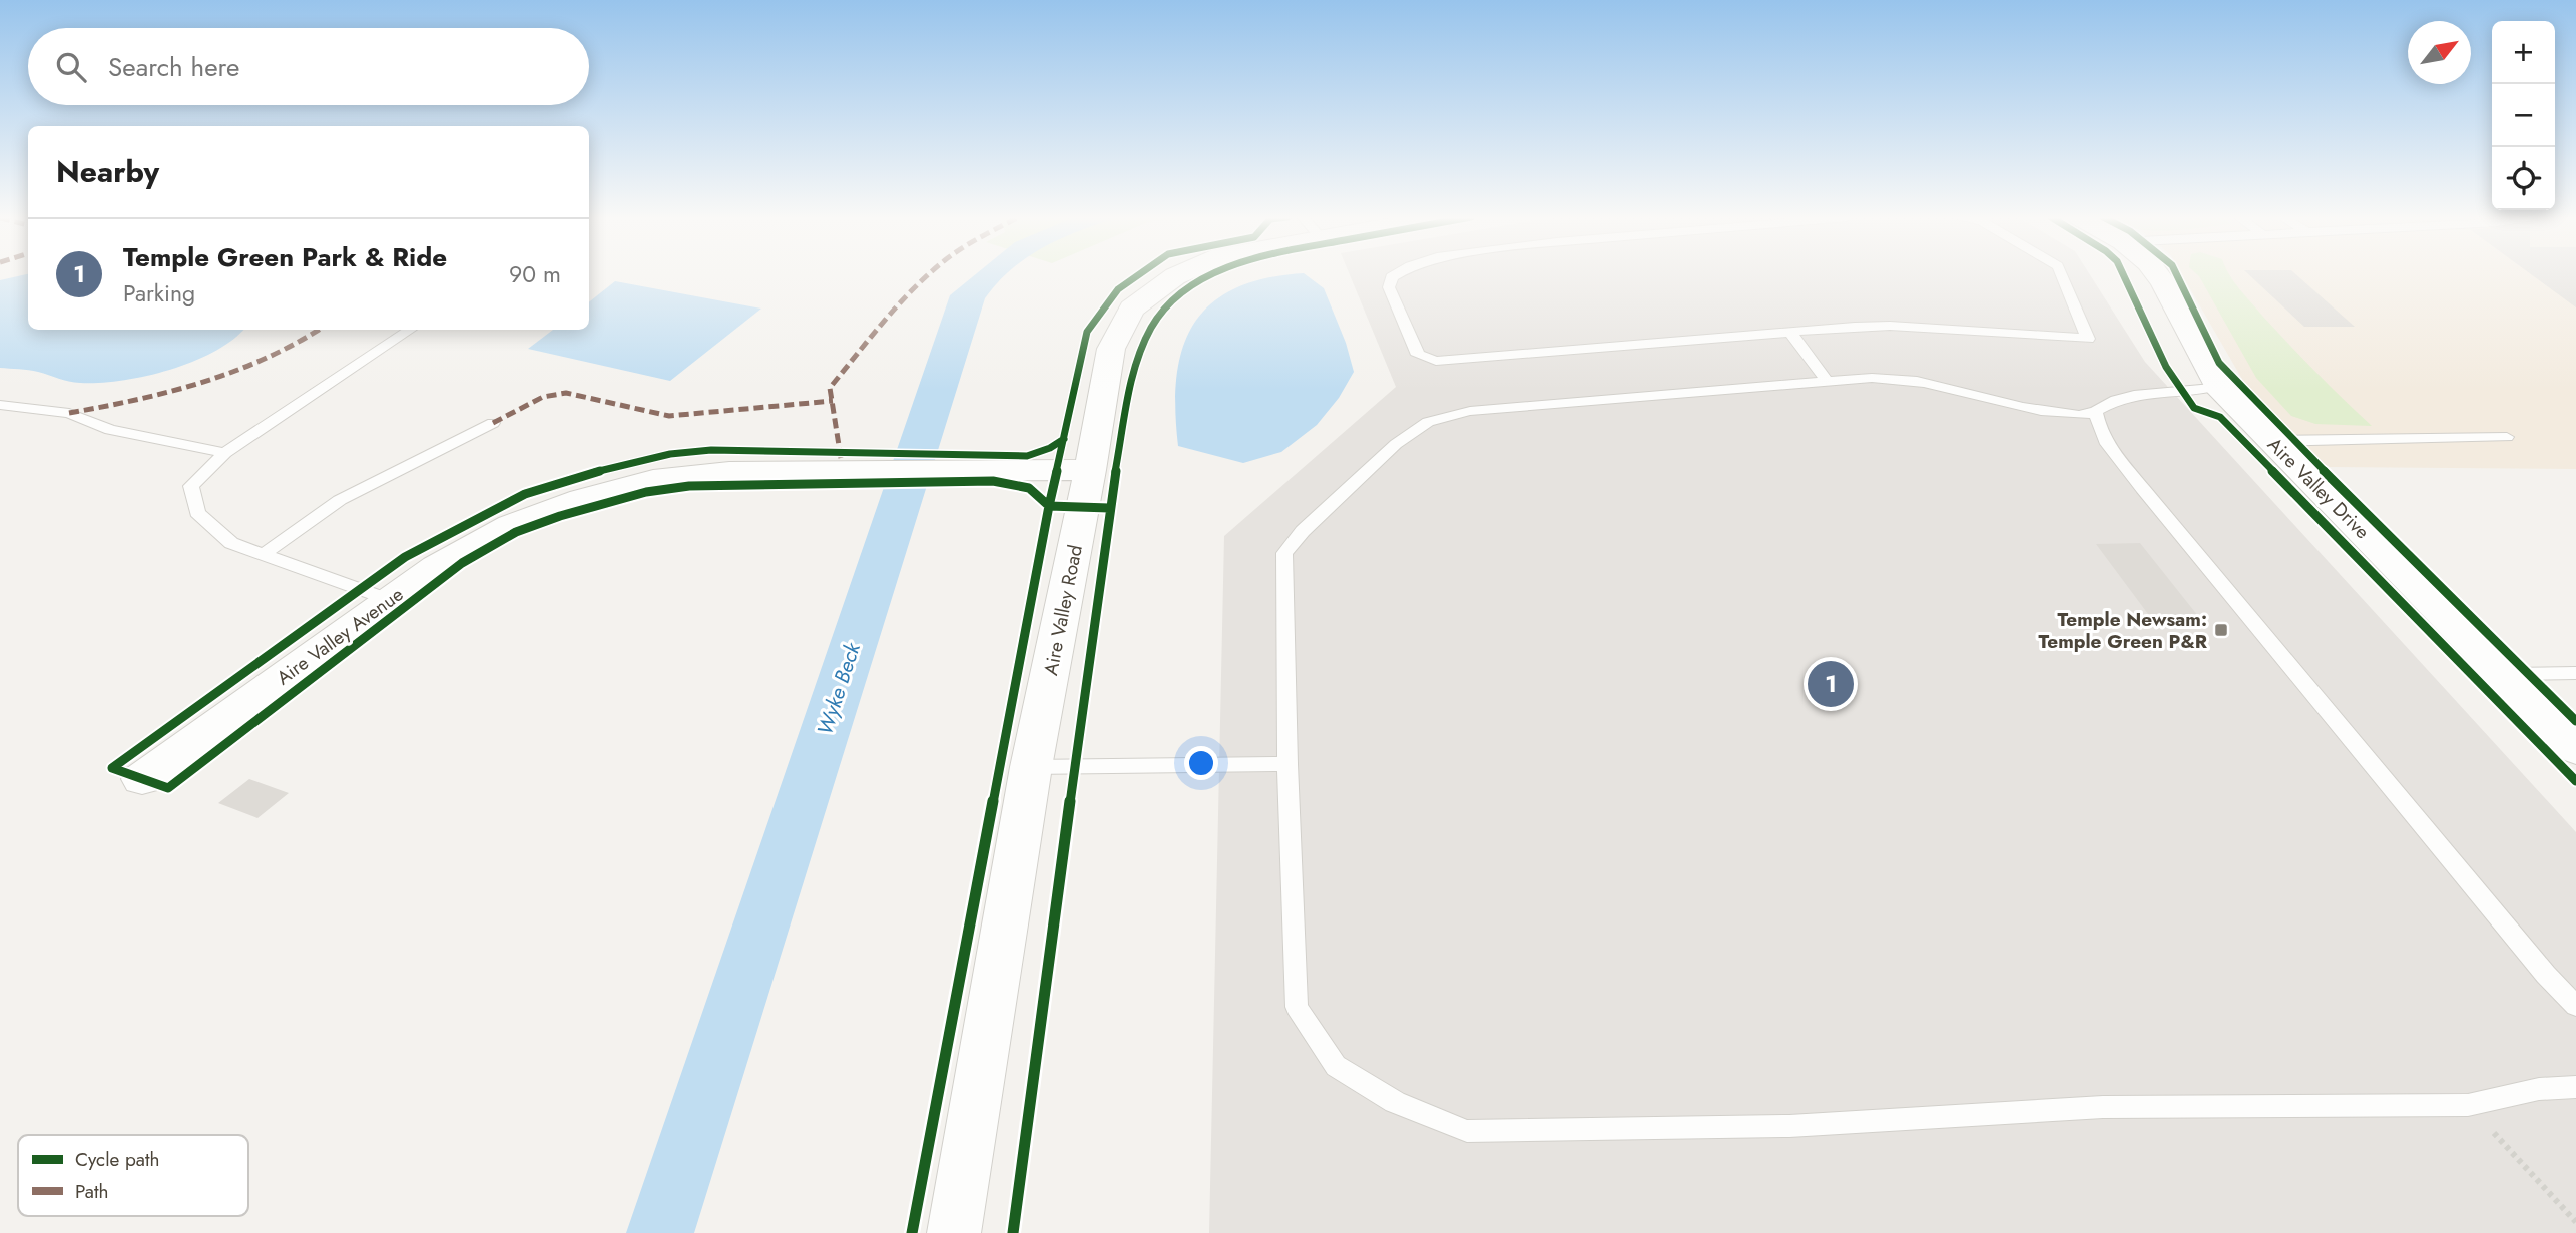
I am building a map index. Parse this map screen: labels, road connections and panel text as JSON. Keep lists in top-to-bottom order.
{
  "streets": {
    "street": ["Aire Valley Drive", "Aire Valley Road", "Aire Valley Avenue"]
  },
  "crossings": [
    ["Aire Valley Road", "Aire Valley Avenue"]
  ],
  "water": ["Wyke Beck"],
  "places": {
    "transit": ["Temple Newsam: Temple Green P&R"]
  },
  "legend": ["Cycle path", "Path"],
  "north": "top right",
  "page": {
    "map_buttons": ["+", "−"],
    "search": "Search here",
    "heading": "Nearby",
    "list": [
      {
        "mark": "1",
        "name": "Temple Green Park & Ride",
        "note": "Parking",
        "value": "90 m"
      }
    ],
    "pins": "1"
  }
}
